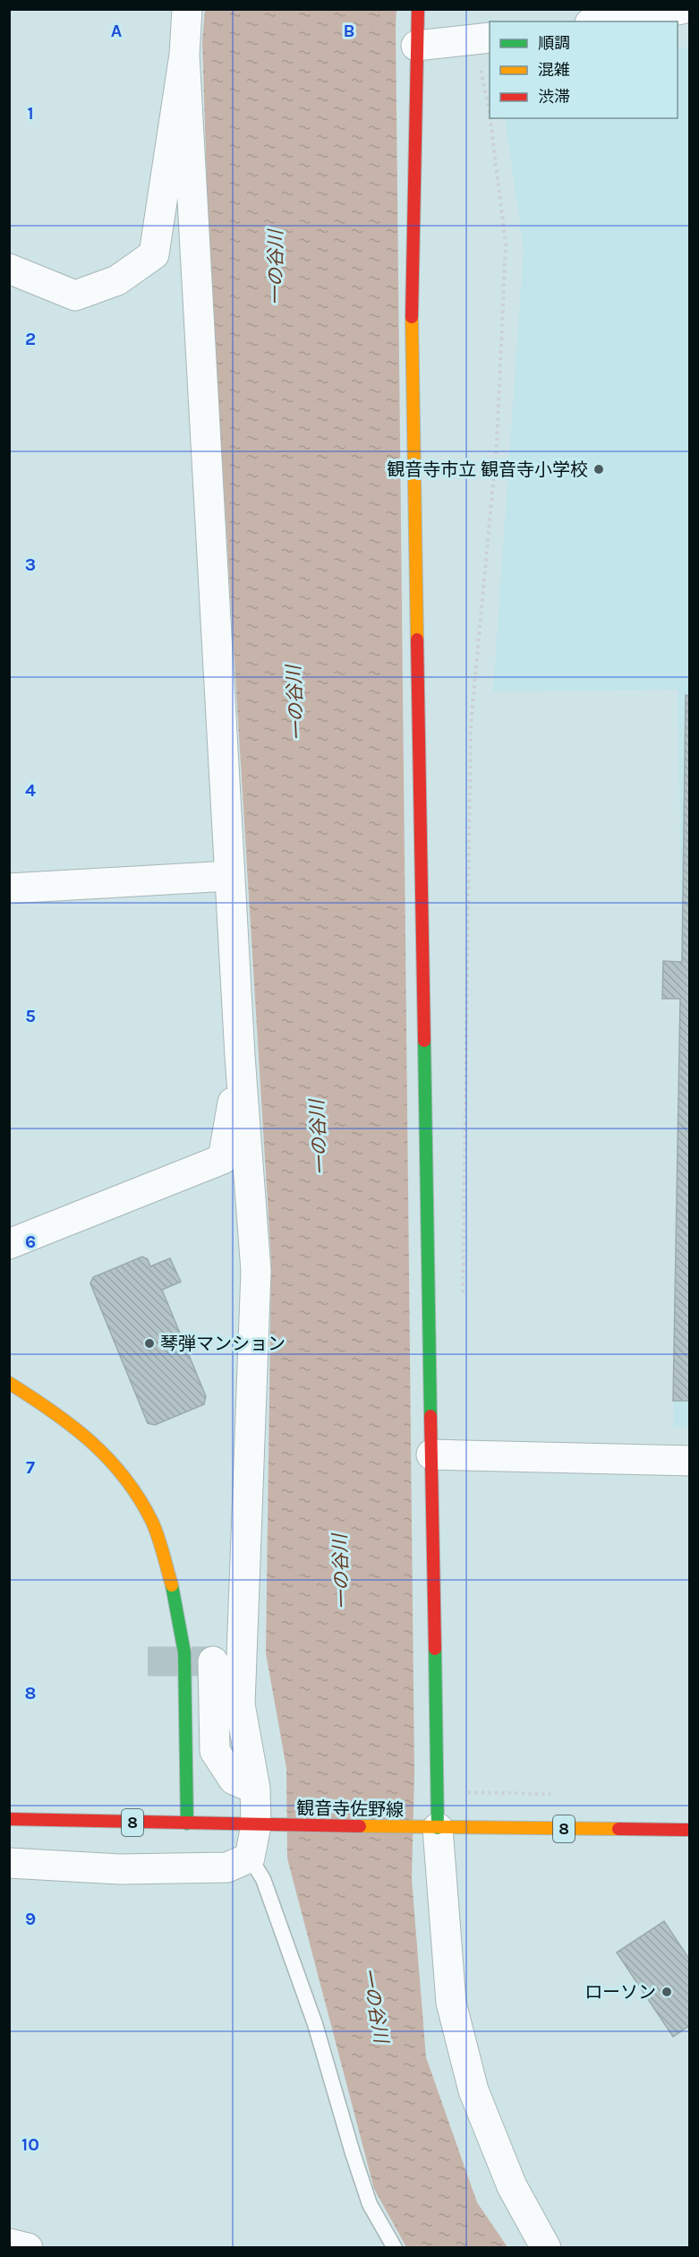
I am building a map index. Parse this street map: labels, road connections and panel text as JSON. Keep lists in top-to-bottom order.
{
  "streets": {
    "street": ["観音寺佐野線", "8"]
  },
  "water": ["一の谷川"],
  "places": ["観音寺市立 観音寺小学校", "琴弾マンション", "ローソン"],
  "legend": ["順調", "混雑", "渋滞"],
  "grid": {
    "columns": ["A", "B"],
    "rows": [
      "1",
      "2",
      "3",
      "4",
      "5",
      "6",
      "7",
      "8",
      "9",
      "10"
    ]
  }
}
